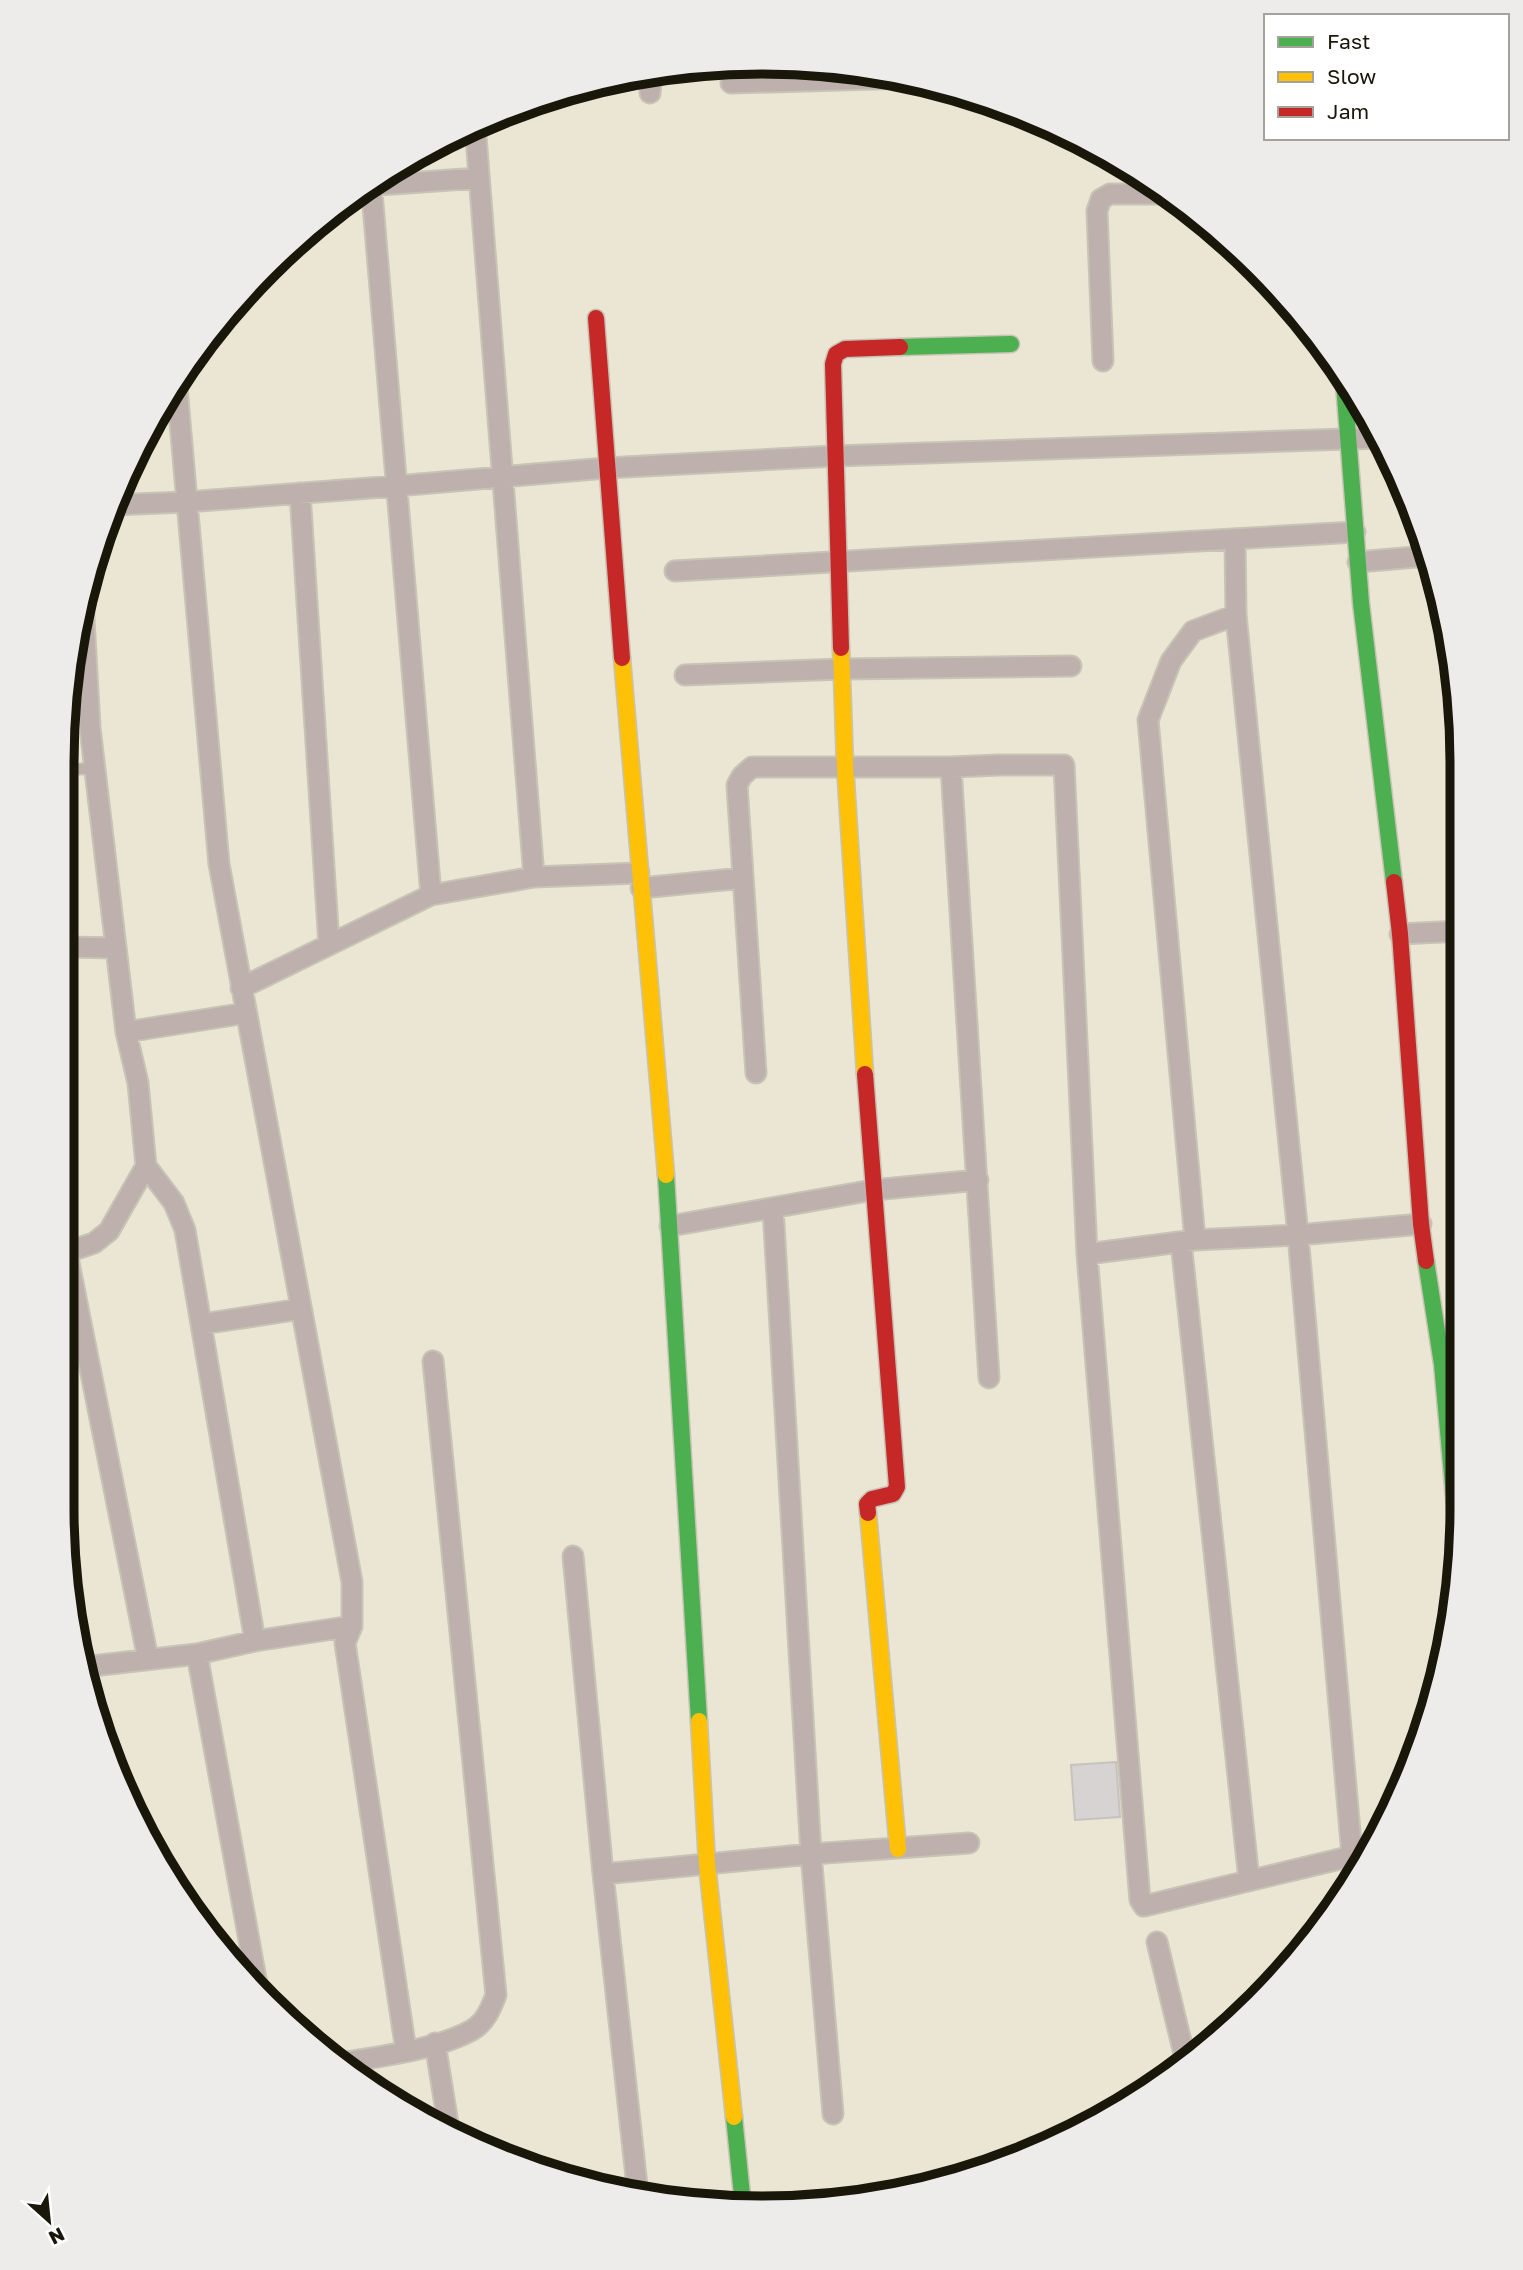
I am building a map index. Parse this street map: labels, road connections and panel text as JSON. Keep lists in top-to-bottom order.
{
  "legend": ["Fast", "Slow", "Jam"],
  "north": "bottom right"
}
